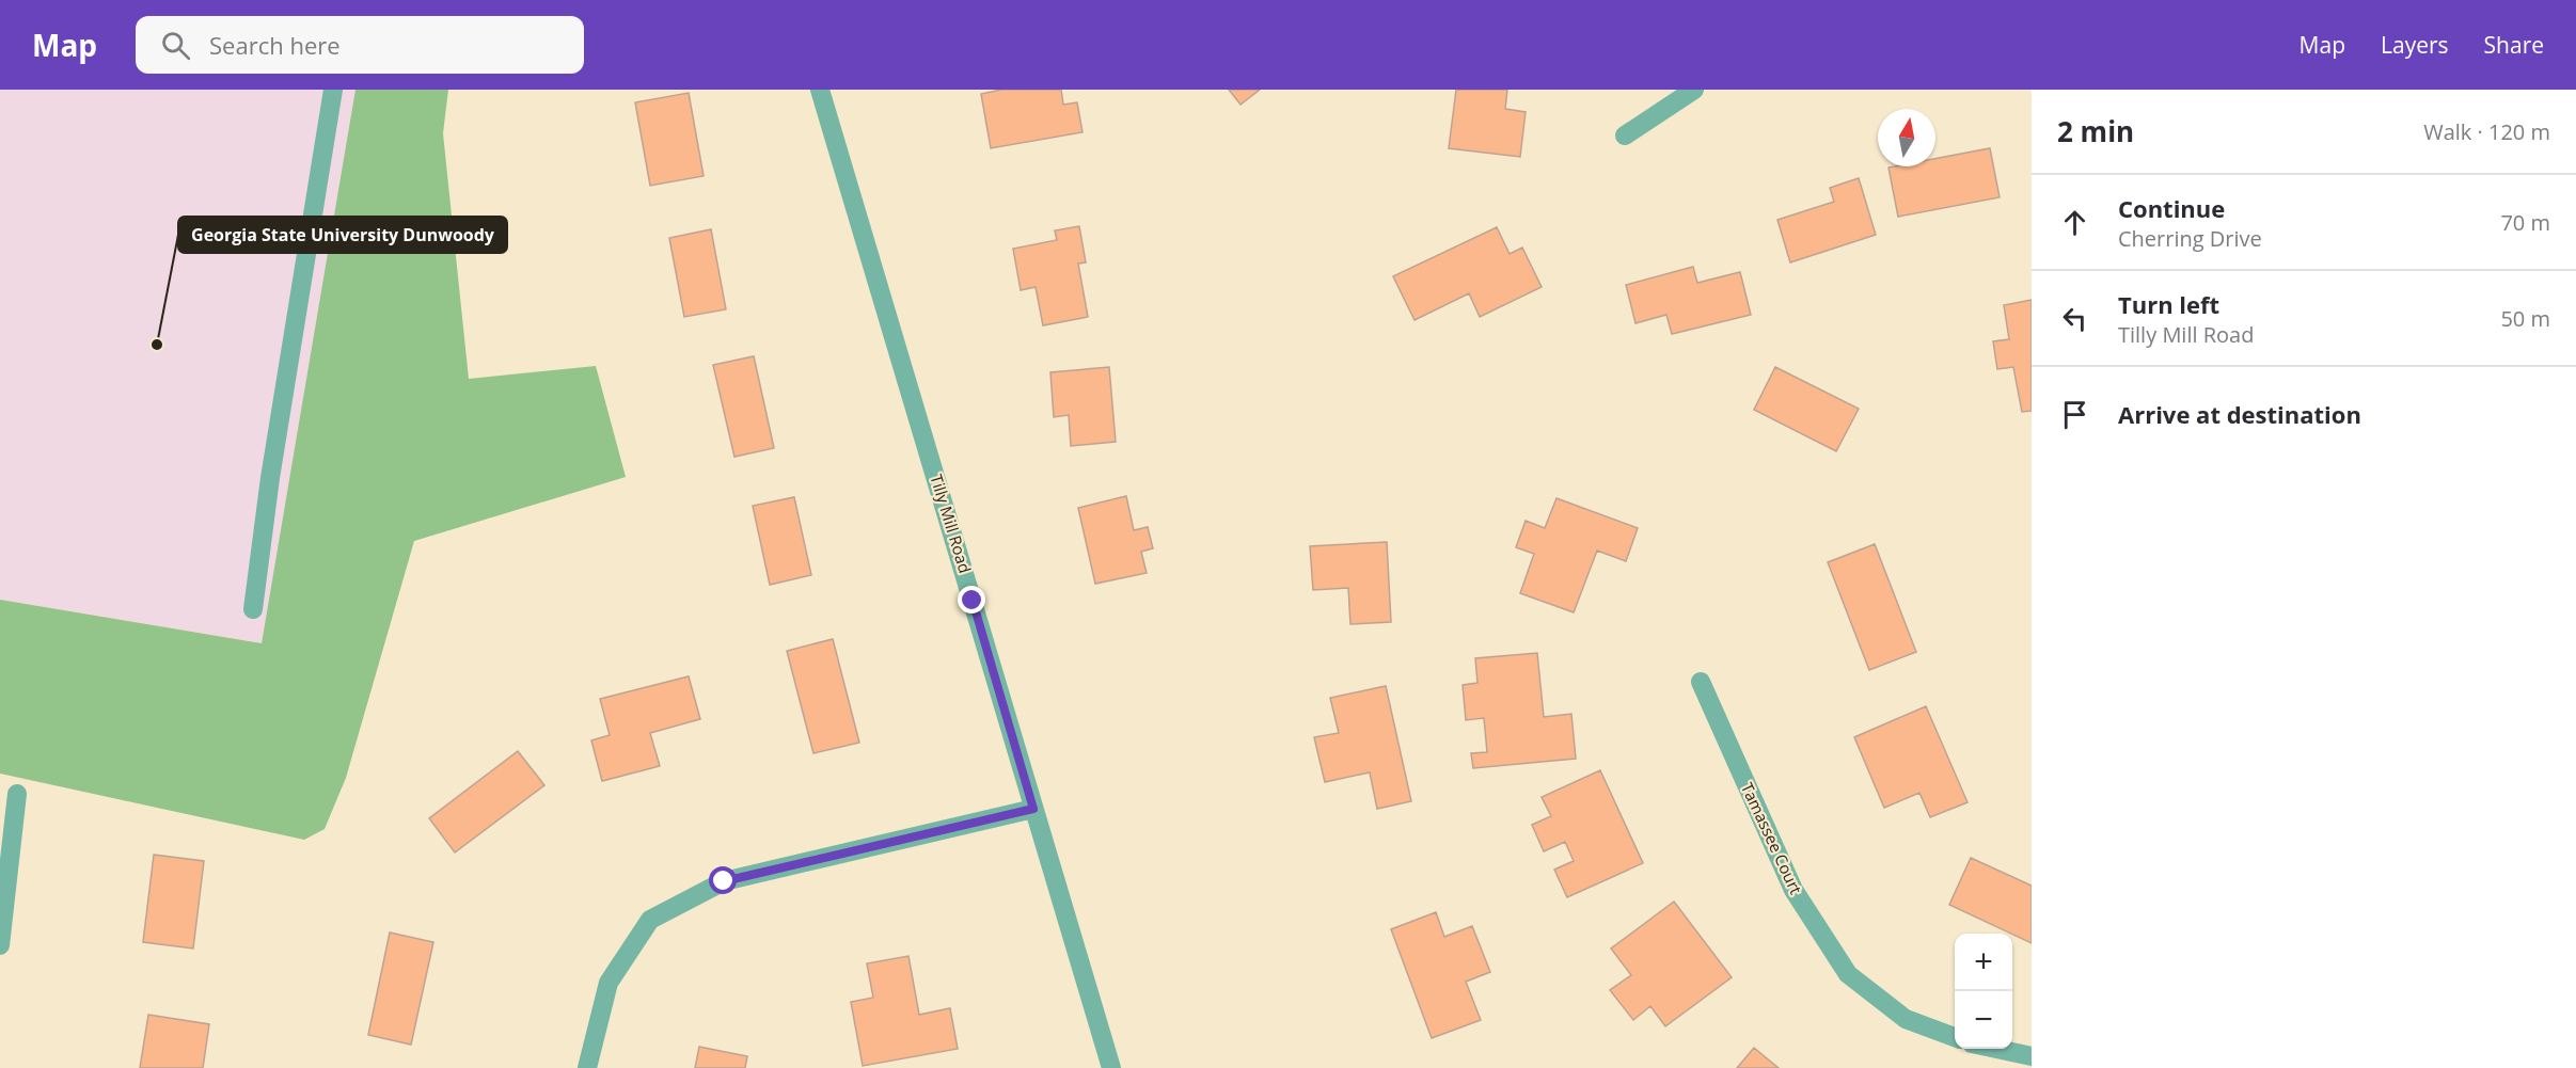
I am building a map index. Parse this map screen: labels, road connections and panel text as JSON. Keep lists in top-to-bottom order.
{
  "streets": {
    "street": ["Tilly Mill Road", "Tamassee Court"]
  },
  "places": ["Georgia State University Dunwoody"],
  "north": "top",
  "page": {
    "header": "Map",
    "search": "Search here",
    "nav": ["Map", "Layers", "Share"],
    "heading": ["2 min", "Walk · 120 m"],
    "list": [
      ["Continue", "Cherring Drive", "70 m"],
      ["Turn left", "Tilly Mill Road", "50 m"],
      "Arrive at destination"
    ],
    "map_buttons": ["+", "−"]
  }
}
